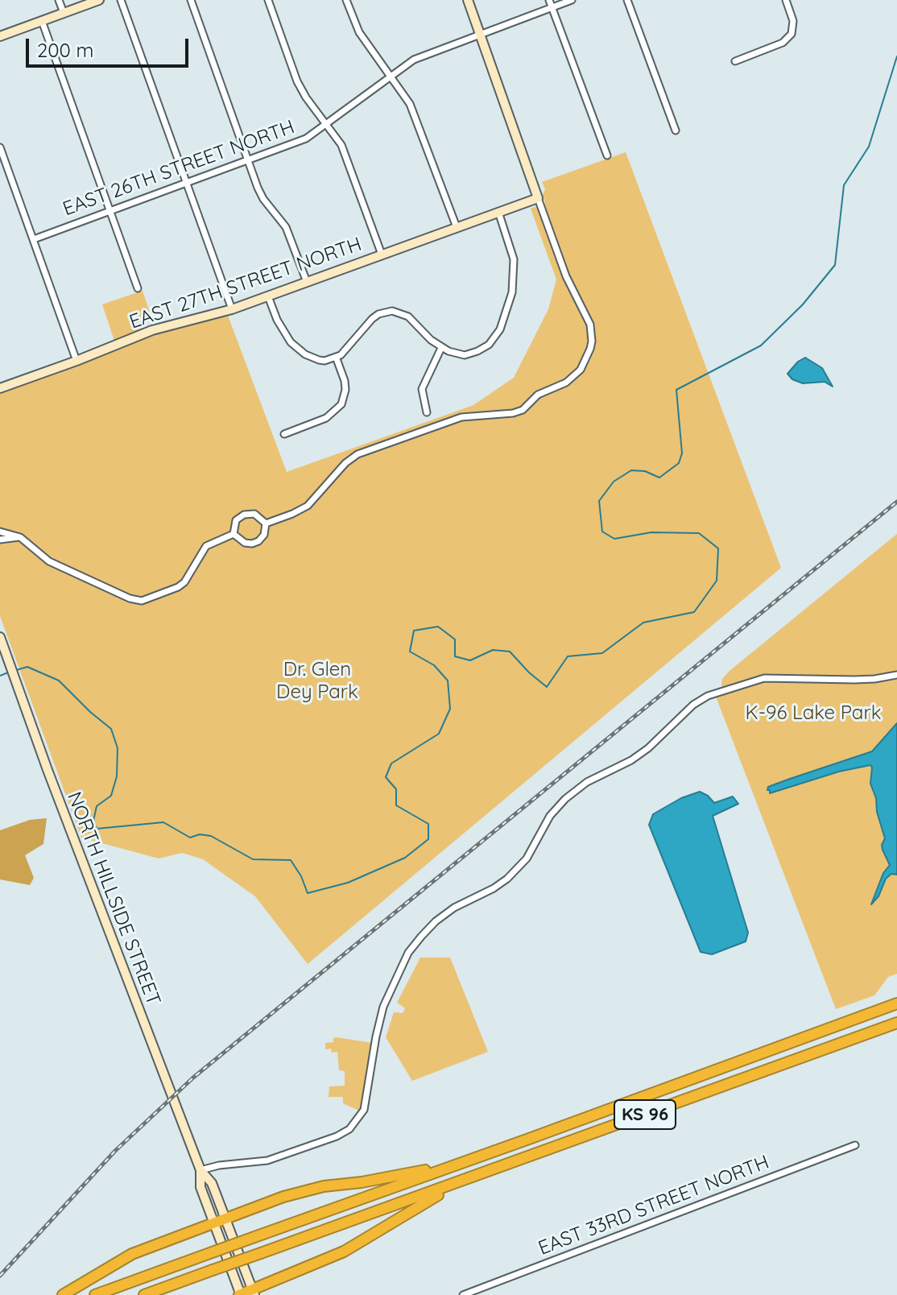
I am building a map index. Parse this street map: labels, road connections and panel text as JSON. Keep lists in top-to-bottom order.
{
  "streets": {
    "highway": ["KS 96"],
    "street": [
      "EAST 26TH STREET NORTH",
      "EAST 27TH STREET NORTH",
      "NORTH HILLSIDE STREET",
      "EAST 33RD STREET NORTH"
    ]
  },
  "parks": ["Dr. Glen Dey Park", "K-96 Lake Park"],
  "scale_bar": "200 m"
}
